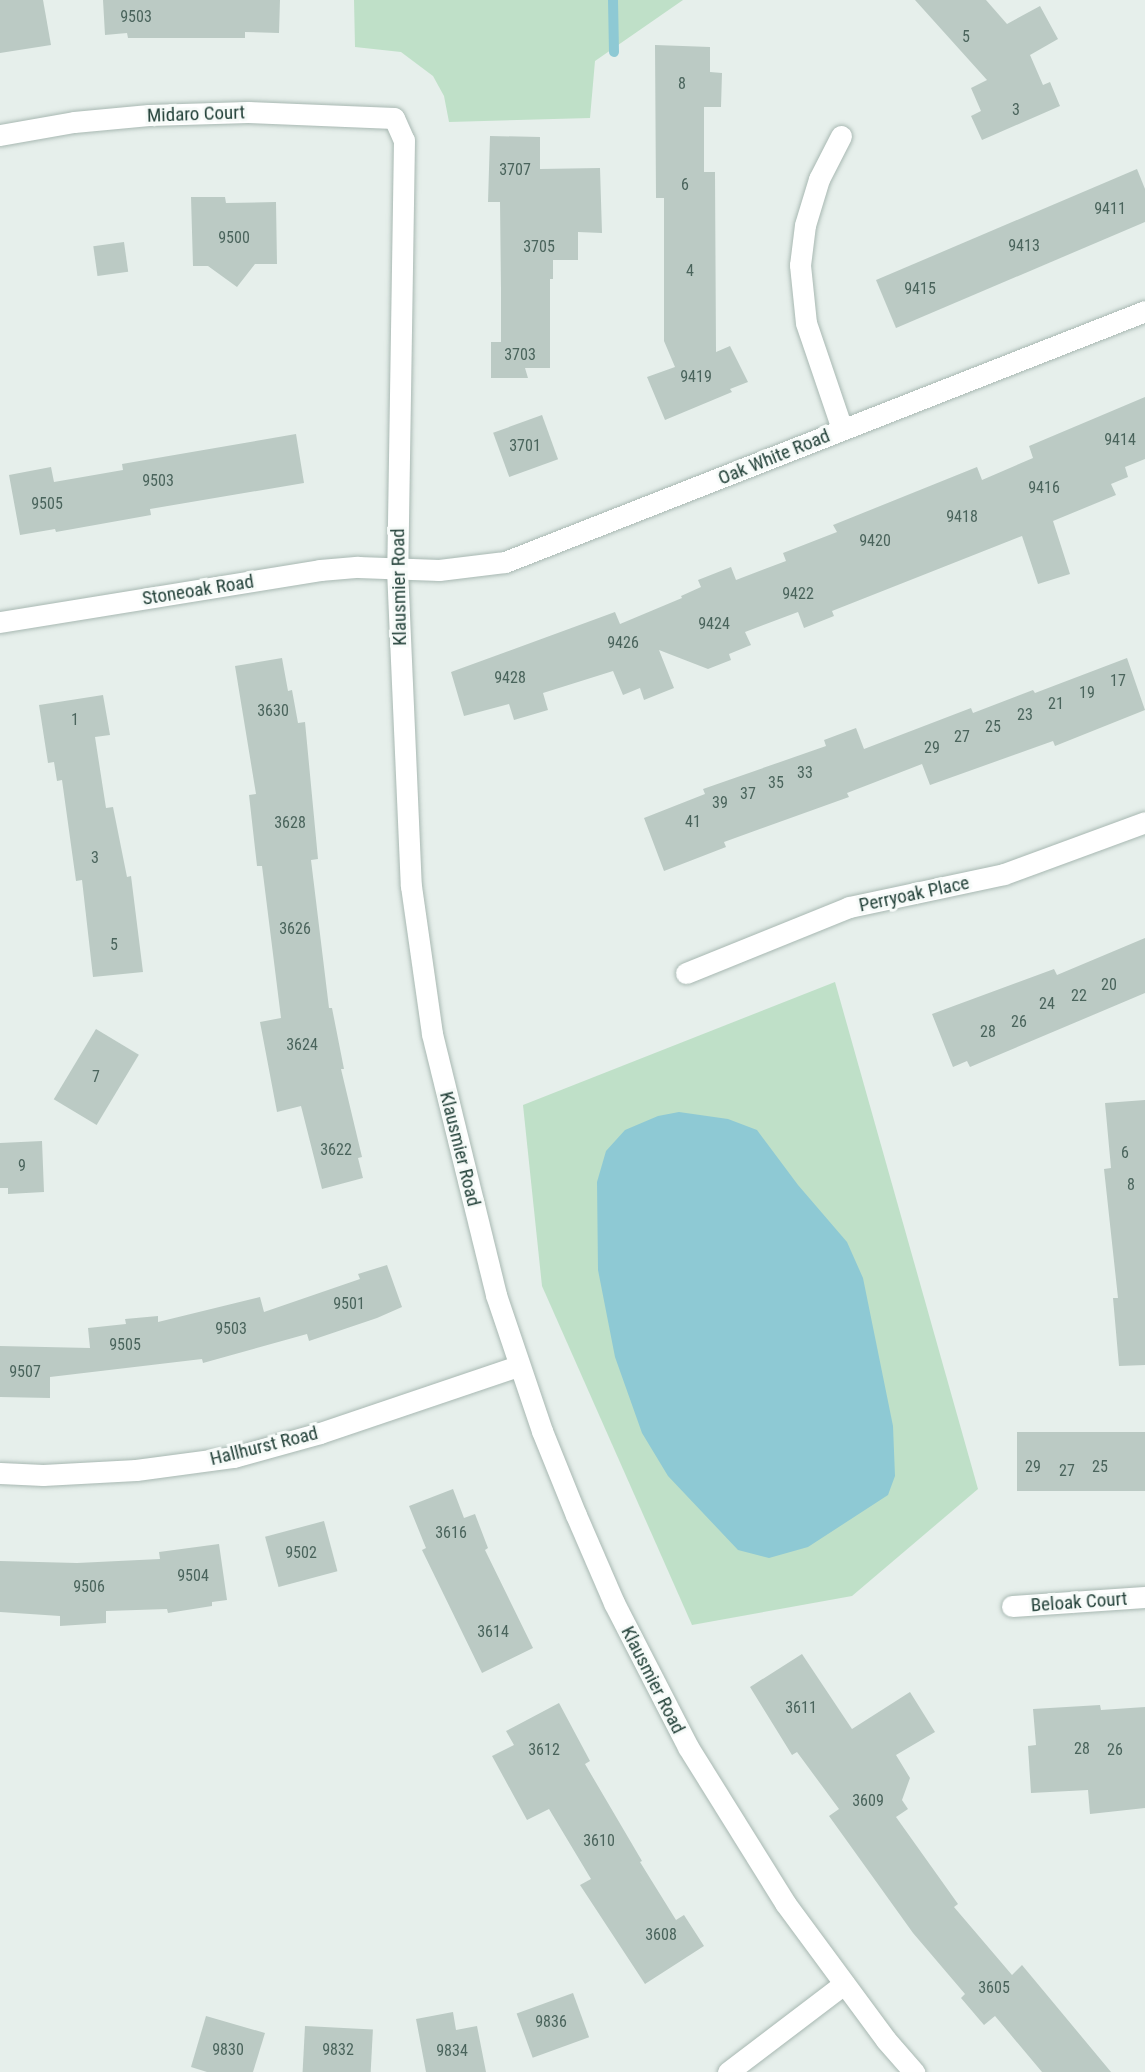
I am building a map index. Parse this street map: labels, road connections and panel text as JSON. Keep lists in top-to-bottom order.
{
  "streets": {
    "street": [
      "Midaro Court",
      "Oak White Road",
      "Klausmier Road",
      "Stoneoak Road",
      "Perryoak Place",
      "Hallhurst Road",
      "Beloak Court"
    ]
  },
  "crossings": [
    ["Midaro Court", "Klausmier Road"],
    ["Oak White Road", "Klausmier Road"],
    ["Oak White Road", "Stoneoak Road"],
    ["Klausmier Road", "Stoneoak Road"],
    ["Klausmier Road", "Hallhurst Road"]
  ],
  "house_numbers": [
    "9503",
    "5",
    "8",
    "3",
    "3707",
    "6",
    "9411",
    "9500",
    "9413",
    "3705",
    "4",
    "9415",
    "3703",
    "9419",
    "9414",
    "3701",
    "9503",
    "9416",
    "9505",
    "9418",
    "9420",
    "9422",
    "9424",
    "9426",
    "9428",
    "17",
    "19",
    "21",
    "3630",
    "23",
    "1",
    "25",
    "27",
    "29",
    "33",
    "35",
    "37",
    "39",
    "41",
    "3628",
    "3",
    "3626",
    "5",
    "20",
    "22",
    "24",
    "26",
    "28",
    "3624",
    "7",
    "3622",
    "6",
    "9",
    "8",
    "9501",
    "9503",
    "9505",
    "9507",
    "29",
    "25",
    "27",
    "3616",
    "9502",
    "9504",
    "9506",
    "3614",
    "3611",
    "28",
    "3612",
    "26",
    "3609",
    "3610",
    "3608",
    "3605",
    "9836",
    "9830",
    "9832",
    "9834"
  ]
}
